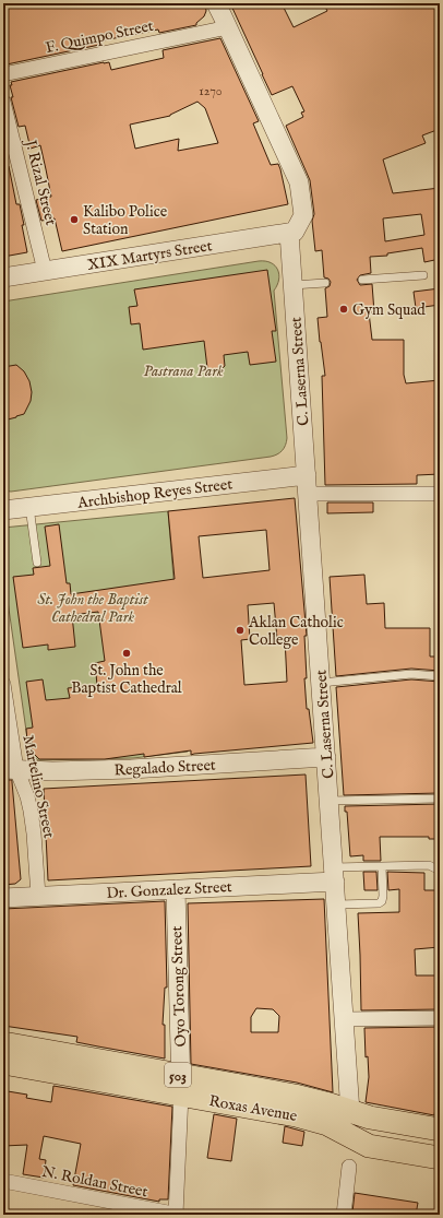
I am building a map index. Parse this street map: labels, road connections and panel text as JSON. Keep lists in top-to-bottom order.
{
  "streets": {
    "main road": ["503", "Roxas Avenue"],
    "street": [
      "F. Quimpo Street",
      "J. Rizal Street",
      "XIX Martyrs Street",
      "C. Laserna Street",
      "Archbishop Reyes Street",
      "Regalado Street",
      "Martelino Street",
      "Dr. Gonzalez Street",
      "Oyo Torong Street",
      "N. Roldan Street"
    ]
  },
  "crossings": [
    ["F. Quimpo Street", "C. Laserna Street"],
    ["J. Rizal Street", "XIX Martyrs Street"],
    ["XIX Martyrs Street", "C. Laserna Street"],
    ["C. Laserna Street", "Archbishop Reyes Street"],
    ["C. Laserna Street", "Regalado Street"],
    ["C. Laserna Street", "Dr. Gonzalez Street"],
    ["C. Laserna Street", "503"],
    ["C. Laserna Street", "Roxas Avenue"],
    ["Regalado Street", "Martelino Street"],
    ["Martelino Street", "Dr. Gonzalez Street"],
    ["Dr. Gonzalez Street", "Oyo Torong Street"],
    ["Oyo Torong Street", "Roxas Avenue"],
    ["Oyo Torong Street", "N. Roldan Street"],
    ["503", "Roxas Avenue"]
  ],
  "parks": ["Pastrana Park", "St. John the Baptist Cathedral Park"],
  "places": [
    "Kalibo Police Station",
    "Gym Squad",
    "Aklan Catholic College",
    "St. John the Baptist Cathedral"
  ],
  "house_numbers": ["1270"]
}
